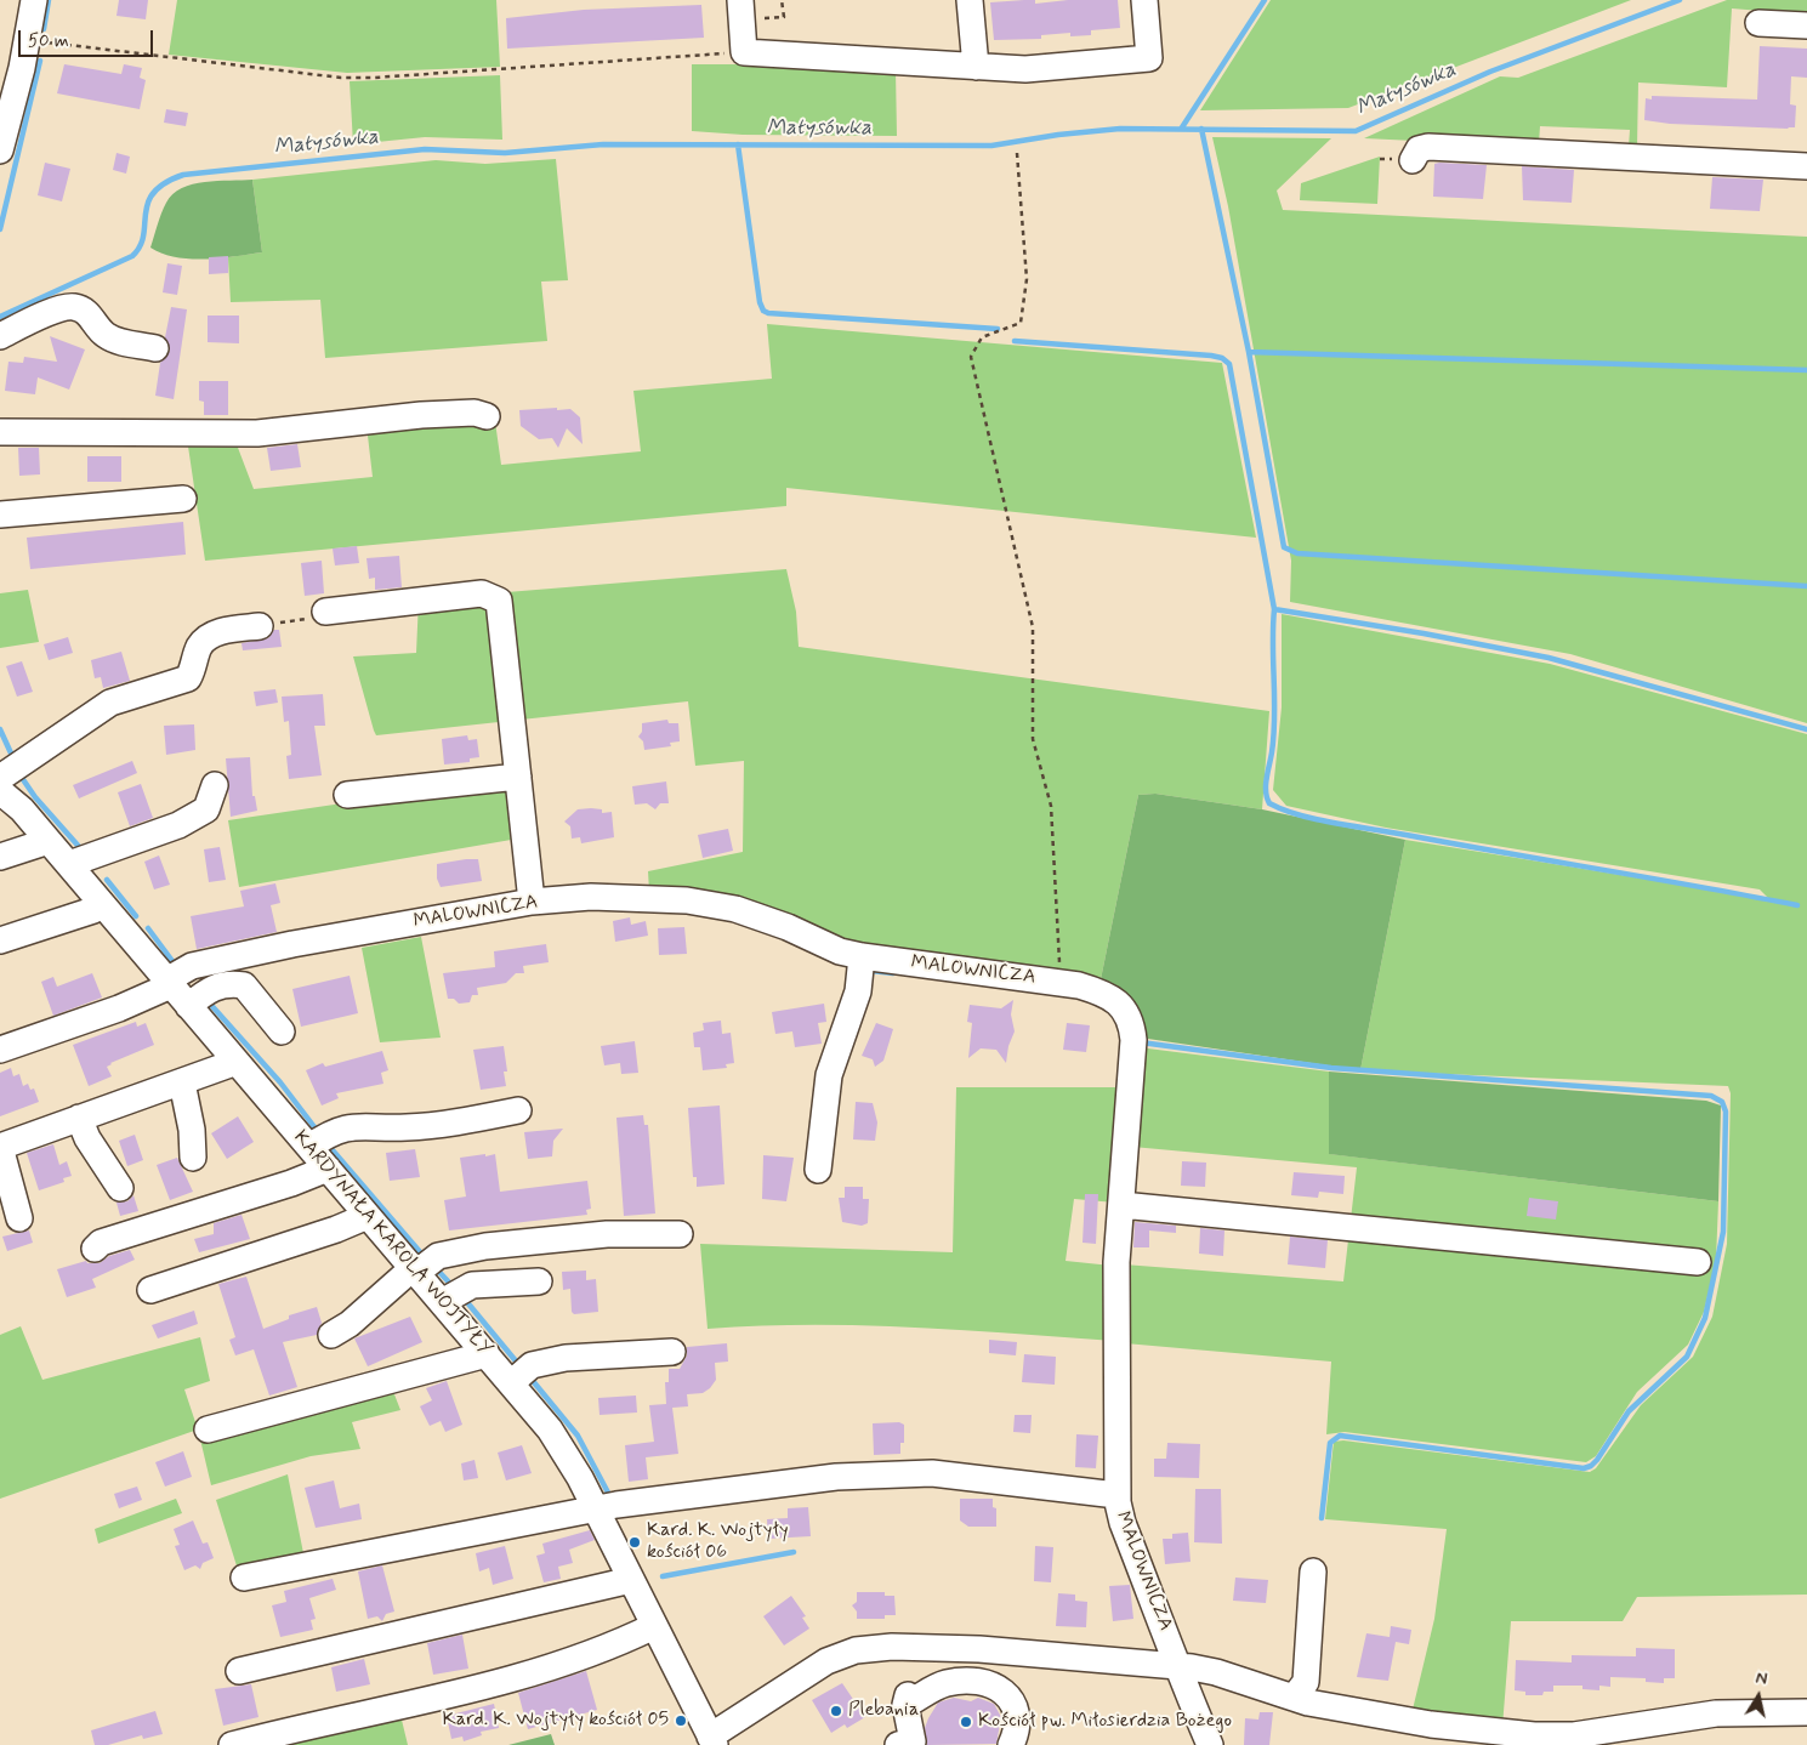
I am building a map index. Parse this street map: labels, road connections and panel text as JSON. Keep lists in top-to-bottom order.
{
  "streets": {
    "street": ["MALOWNICZA", "KARDYNAŁA KAROLA WOJTYŁY"]
  },
  "crossings": [
    ["MALOWNICZA", "KARDYNAŁA KAROLA WOJTYŁY"]
  ],
  "water": ["Matysówka"],
  "places": [
    "Kard. K. Wojtyły kościół 06",
    "Plebania",
    "Kard. K. Wojtyły kościół 05",
    "Kościół pw. Miłosierdzia Bożego"
  ],
  "scale_bar": "50 m",
  "north": "top"
}
